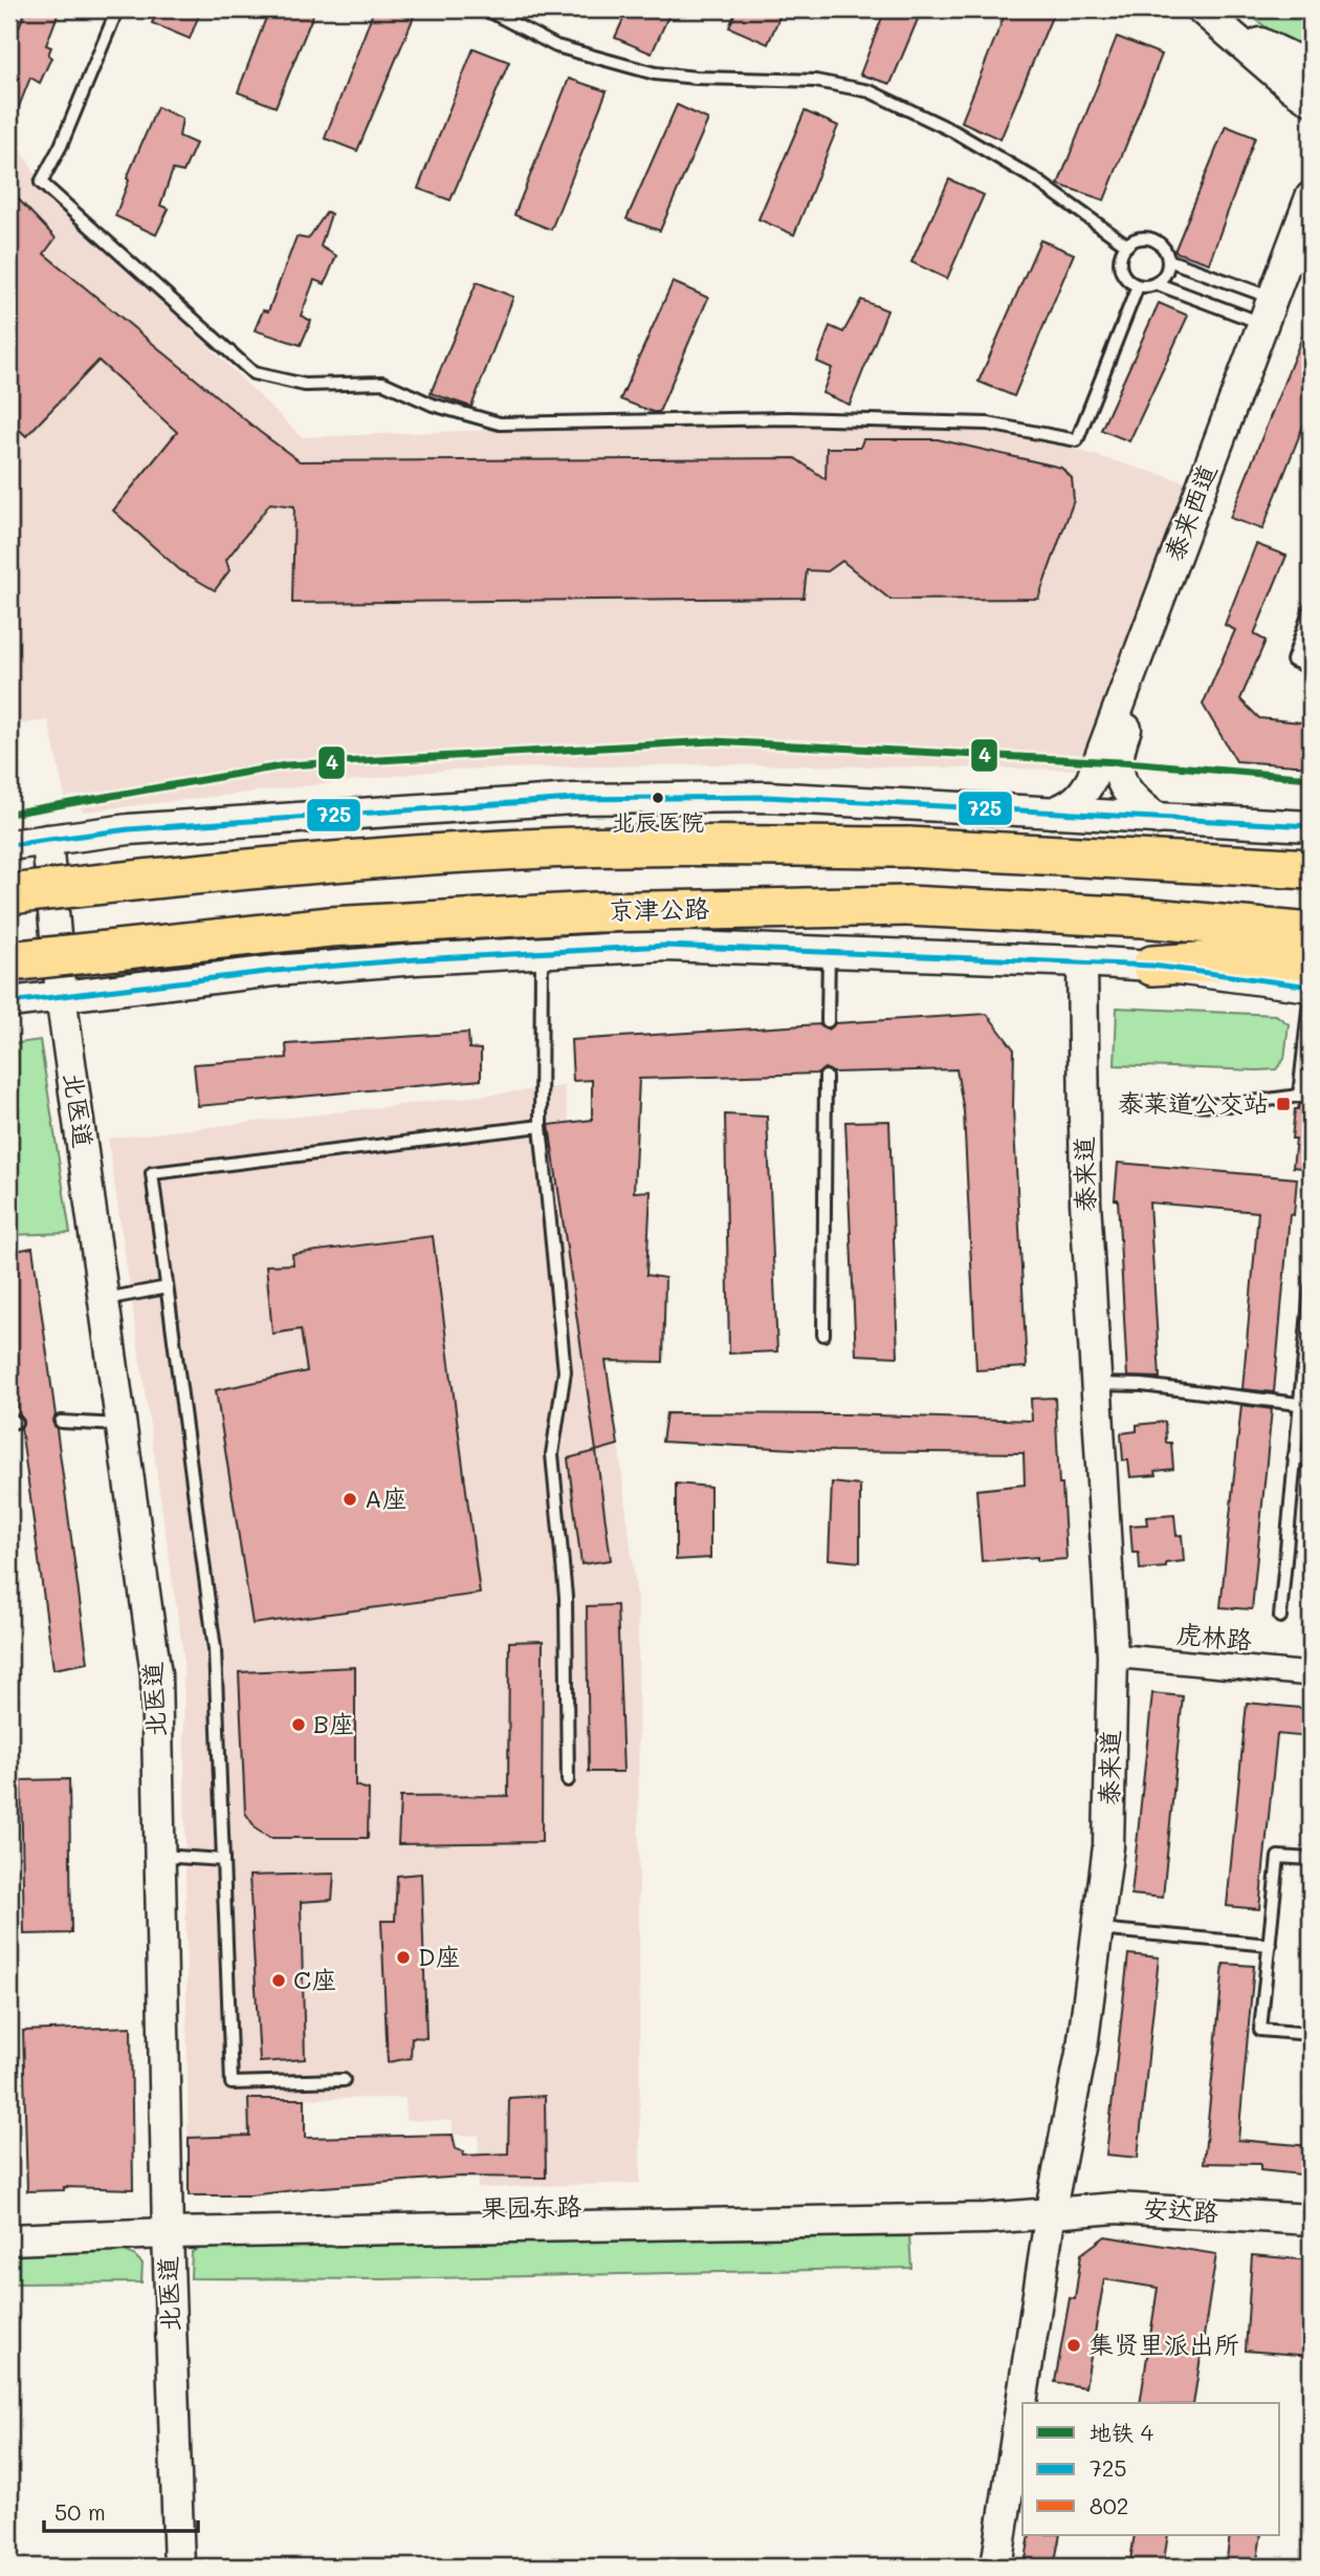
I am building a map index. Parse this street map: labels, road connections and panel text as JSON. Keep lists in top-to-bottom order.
{
  "streets": {
    "highway": ["京津公路"],
    "street": [
      "泰来西道",
      "北医道",
      "泰来道",
      "虎林路",
      "果园东路",
      "安达路"
    ]
  },
  "crossings": [
    ["北医道", "果园东路"],
    ["泰来道", "虎林路"],
    ["泰来道", "果园东路"],
    ["泰来道", "安达路"],
    ["果园东路", "安达路"]
  ],
  "places": {
    "other": [
      "北辰医院",
      "A座",
      "B座",
      "D座",
      "C座",
      "集贤里派出所"
    ],
    "transit": ["泰莱道公交站"]
  },
  "lines": ["metro line 4", "transit line 725", "transit line 802"],
  "legend": ["地铁 4", "725", "802"],
  "scale_bar": "50 m"
}
